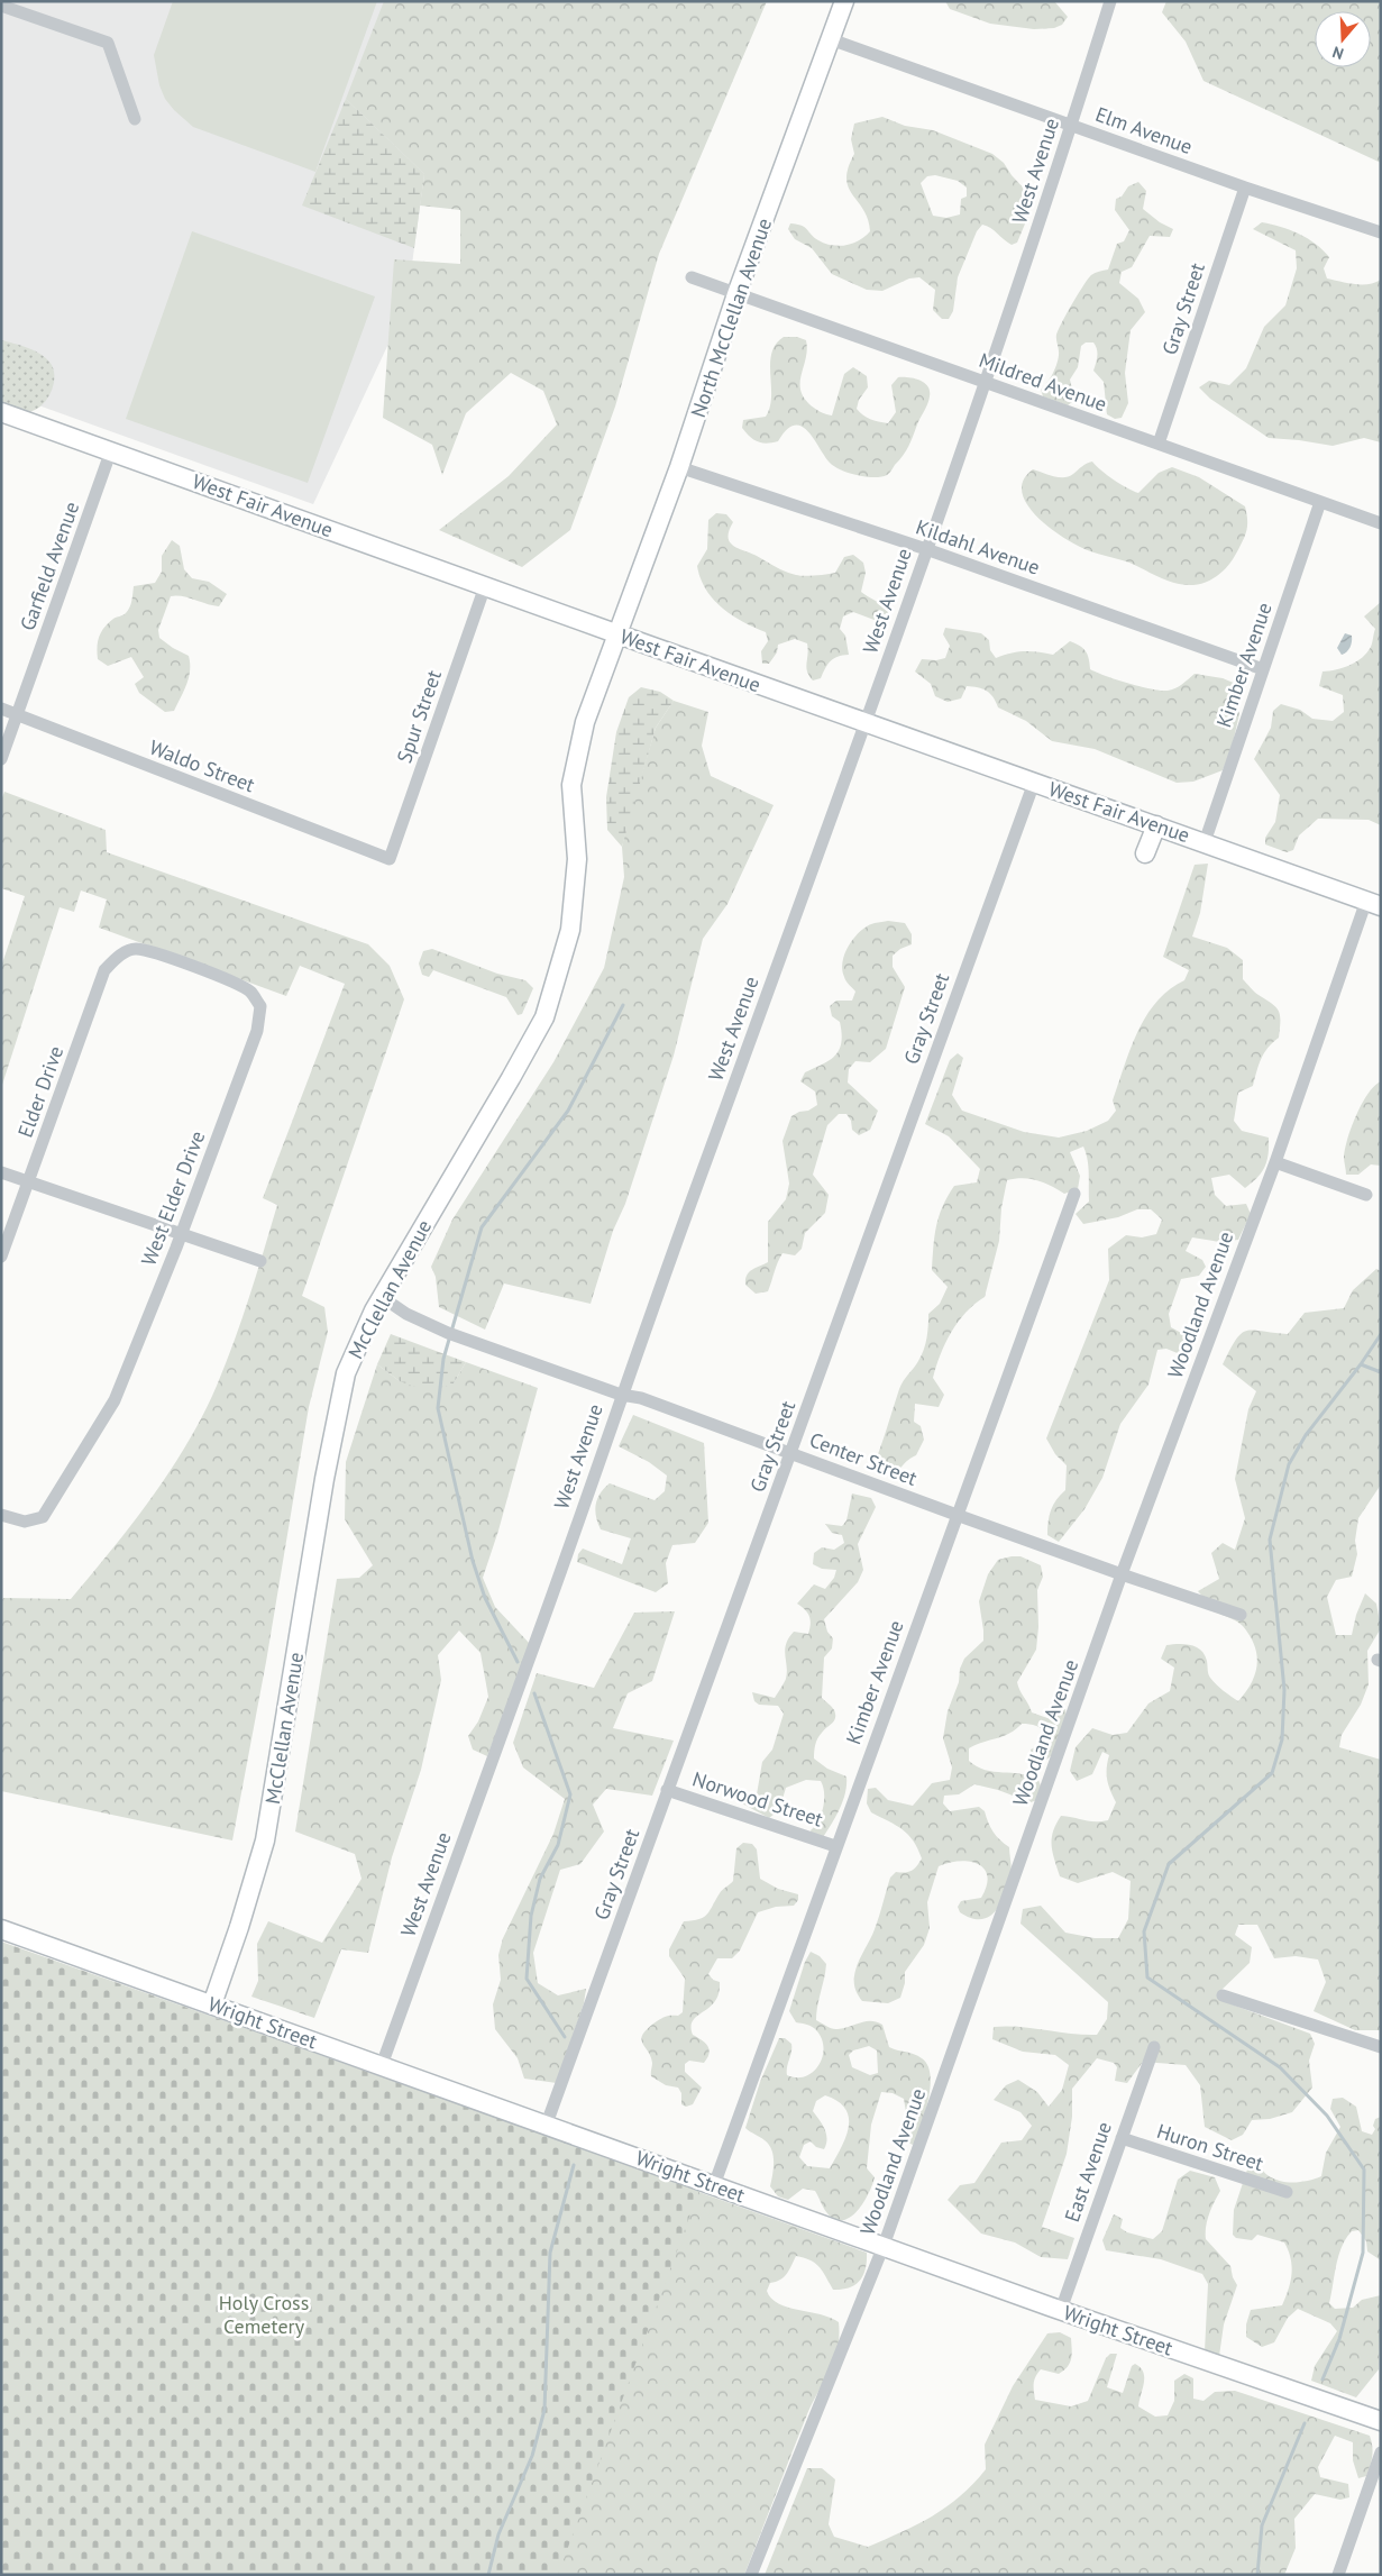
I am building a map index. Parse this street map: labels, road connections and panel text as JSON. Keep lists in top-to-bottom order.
{
  "streets": {
    "main road": [
      "North McClellan Avenue",
      "West Fair Avenue",
      "McClellan Avenue",
      "Wright Street"
    ],
    "street": [
      "Elm Avenue",
      "West Avenue",
      "Gray Street",
      "Mildred Avenue",
      "Kildahl Avenue",
      "Garfield Avenue",
      "Kimber Avenue",
      "Spur Street",
      "Waldo Street",
      "Elder Drive",
      "West Elder Drive",
      "Woodland Avenue",
      "Center Street",
      "Norwood Street",
      "Huron Street",
      "East Avenue"
    ]
  },
  "crossings": [
    ["Elm Avenue", "West Avenue"],
    ["Elm Avenue", "Gray Street"],
    ["Elm Avenue", "North McClellan Avenue"],
    ["West Avenue", "Mildred Avenue"],
    ["West Avenue", "West Fair Avenue"],
    ["West Avenue", "Kildahl Avenue"],
    ["West Avenue", "Center Street"],
    ["West Avenue", "Wright Street"],
    ["Gray Street", "Mildred Avenue"],
    ["Gray Street", "West Fair Avenue"],
    ["Gray Street", "Center Street"],
    ["Gray Street", "Norwood Street"],
    ["Gray Street", "Wright Street"],
    ["North McClellan Avenue", "Mildred Avenue"],
    ["North McClellan Avenue", "West Fair Avenue"],
    ["North McClellan Avenue", "Kildahl Avenue"],
    ["North McClellan Avenue", "McClellan Avenue"],
    ["Mildred Avenue", "Kimber Avenue"],
    ["West Fair Avenue", "Garfield Avenue"],
    ["West Fair Avenue", "Kimber Avenue"],
    ["West Fair Avenue", "Spur Street"],
    ["West Fair Avenue", "McClellan Avenue"],
    ["West Fair Avenue", "Woodland Avenue"],
    ["Kildahl Avenue", "Kimber Avenue"],
    ["Garfield Avenue", "Waldo Street"],
    ["Kimber Avenue", "Center Street"],
    ["Kimber Avenue", "Norwood Street"],
    ["Kimber Avenue", "Wright Street"],
    ["Spur Street", "Waldo Street"],
    ["Elder Drive", "West Elder Drive"],
    ["McClellan Avenue", "Center Street"],
    ["McClellan Avenue", "Wright Street"],
    ["Woodland Avenue", "Center Street"],
    ["Woodland Avenue", "Wright Street"],
    ["Wright Street", "East Avenue"],
    ["Huron Street", "East Avenue"]
  ],
  "parks": ["Holy Cross Cemetery"],
  "north": "bottom"
}
